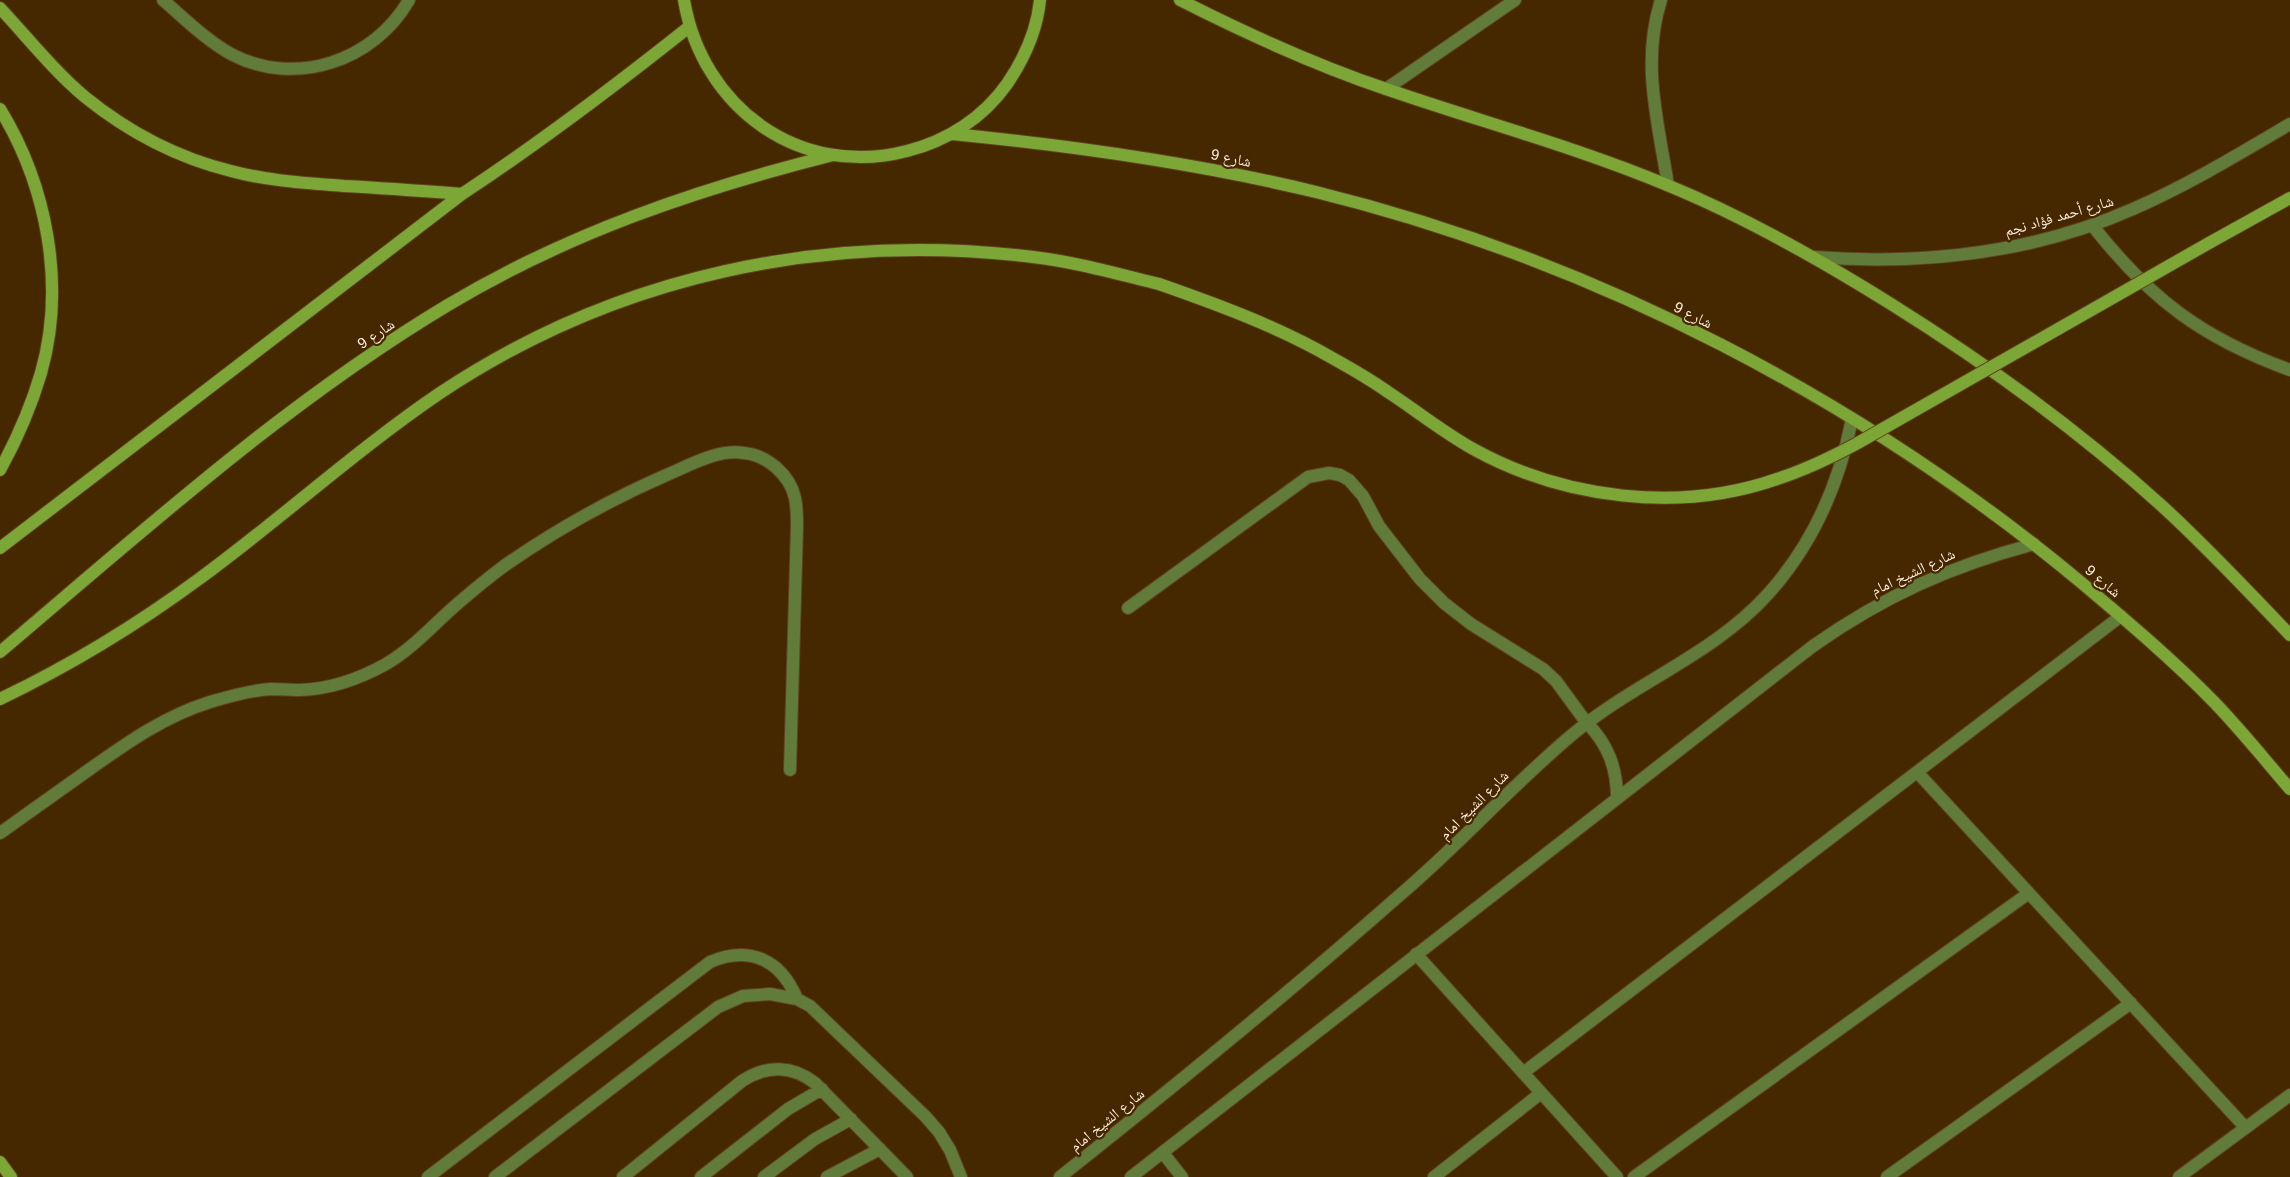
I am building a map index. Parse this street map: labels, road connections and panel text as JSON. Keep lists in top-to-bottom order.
{
  "streets": {
    "main road": ["شارع 9"],
    "street": ["شارع أحمد فؤاد نجم", "شارع الشيخ امام"]
  },
  "crossings": [
    ["شارع 9", "شارع الشيخ امام"]
  ]
}
